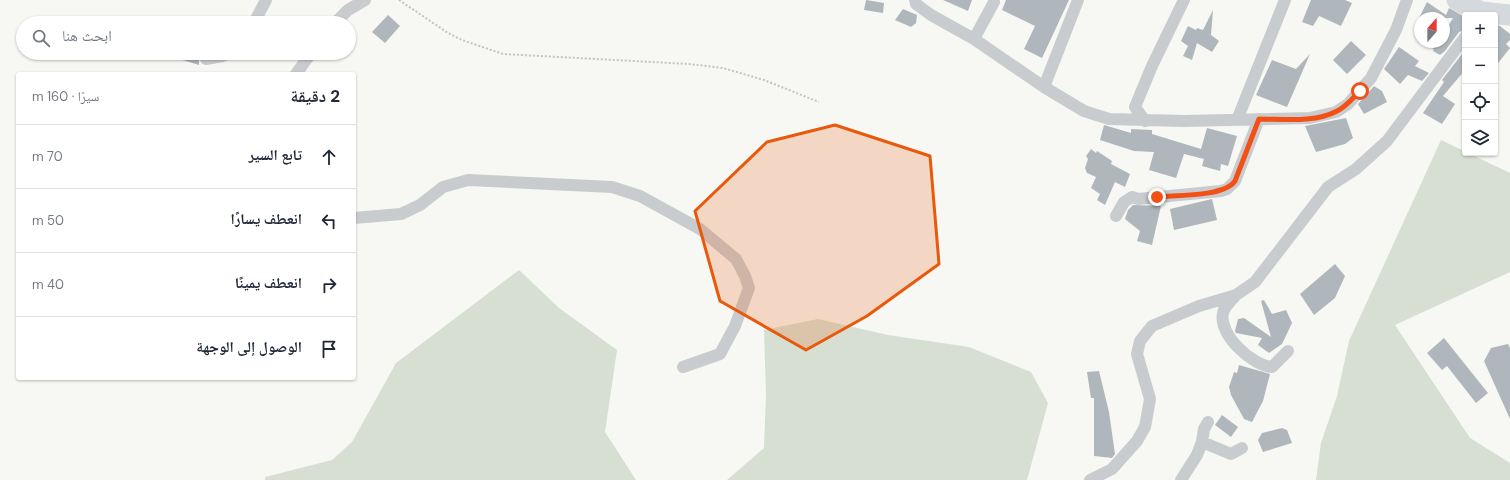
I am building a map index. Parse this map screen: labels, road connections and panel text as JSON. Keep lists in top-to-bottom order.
{
  "north": "top",
  "page": {
    "map_buttons": ["+", "−"],
    "search": "ابحث هنا",
    "heading": ["2 دقيقة", "سيرًا · 160 m"],
    "list": [
      ["تابع السير", "70 m"],
      ["انعطف يسارًا", "50 m"],
      ["انعطف يمينًا", "40 m"],
      "الوصول إلى الوجهة"
    ]
  }
}
